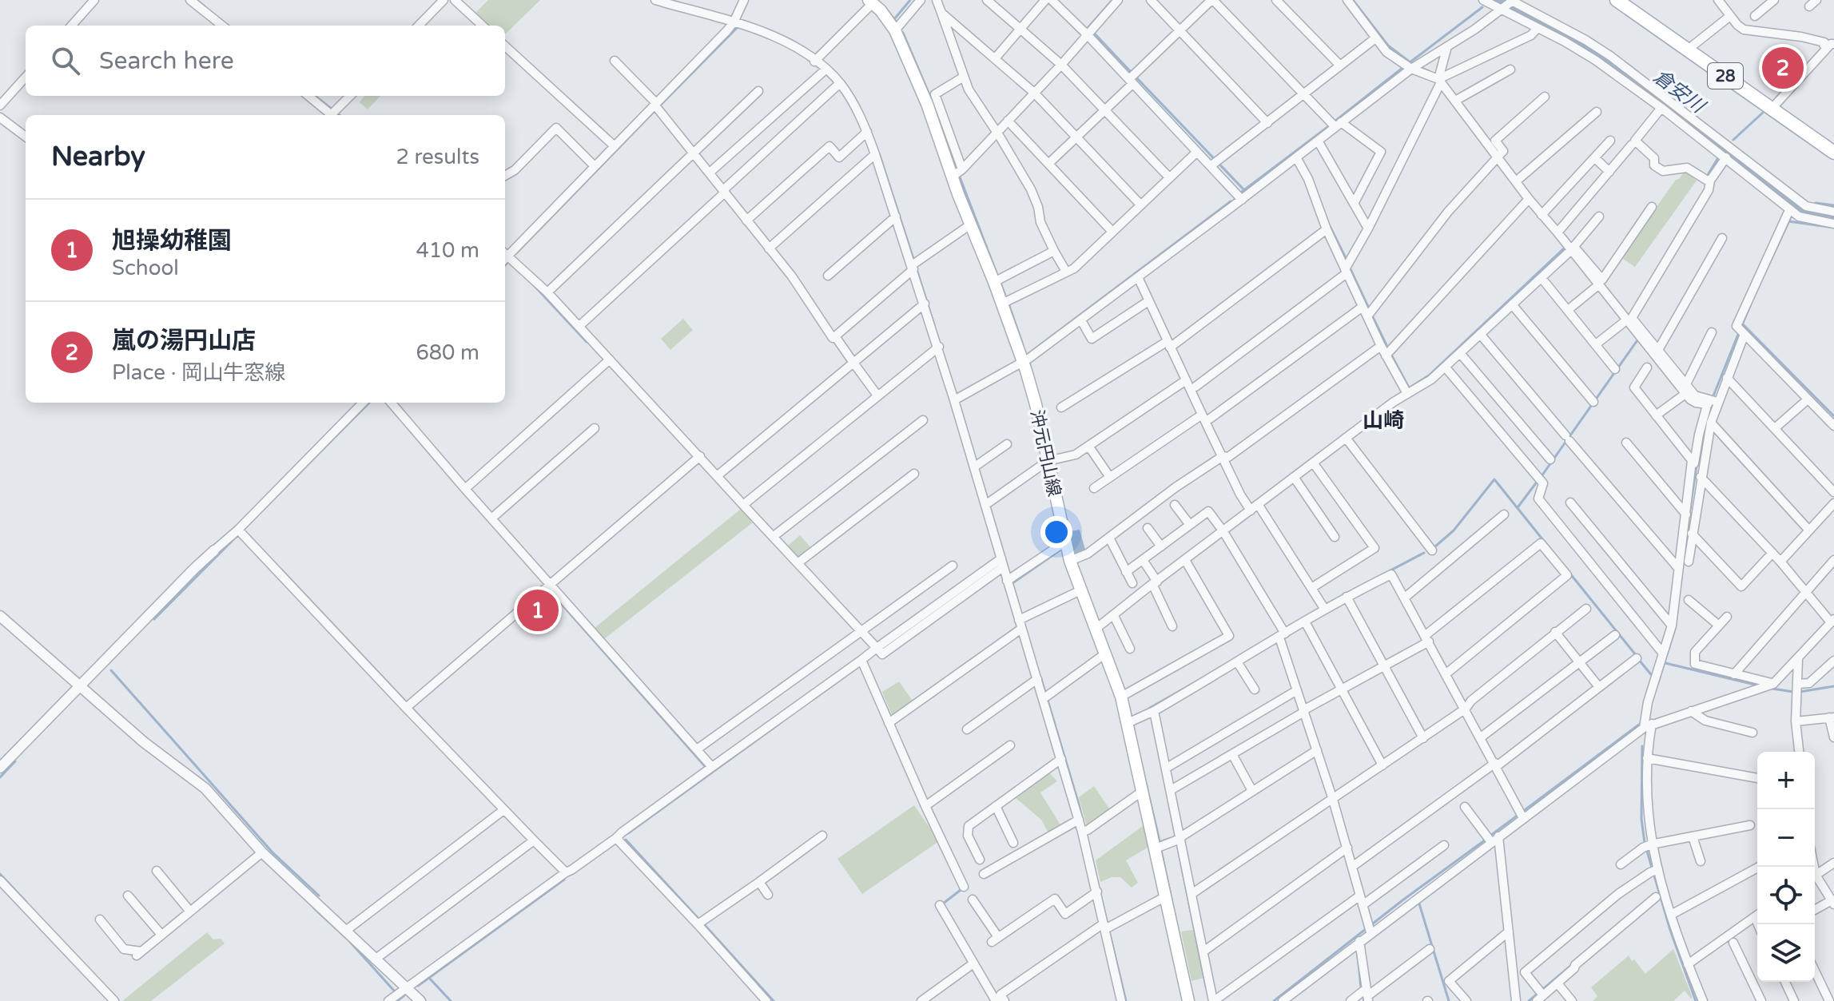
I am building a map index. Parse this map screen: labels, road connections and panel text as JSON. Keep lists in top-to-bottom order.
{
  "streets": {
    "main road": ["28", "沖元円山線"]
  },
  "districts": ["山崎"],
  "water": ["倉安川"],
  "page": {
    "search": "Search here",
    "pins": ["2", "1"],
    "heading": ["Nearby", "2 results"],
    "list": [
      {
        "mark": "1",
        "name": "旭操幼稚園",
        "note": "School",
        "value": "410 m"
      },
      {
        "mark": "2",
        "name": "嵐の湯円山店",
        "note": "Place · 岡山牛窓線",
        "value": "680 m"
      }
    ],
    "map_buttons": ["+", "−"]
  }
}
